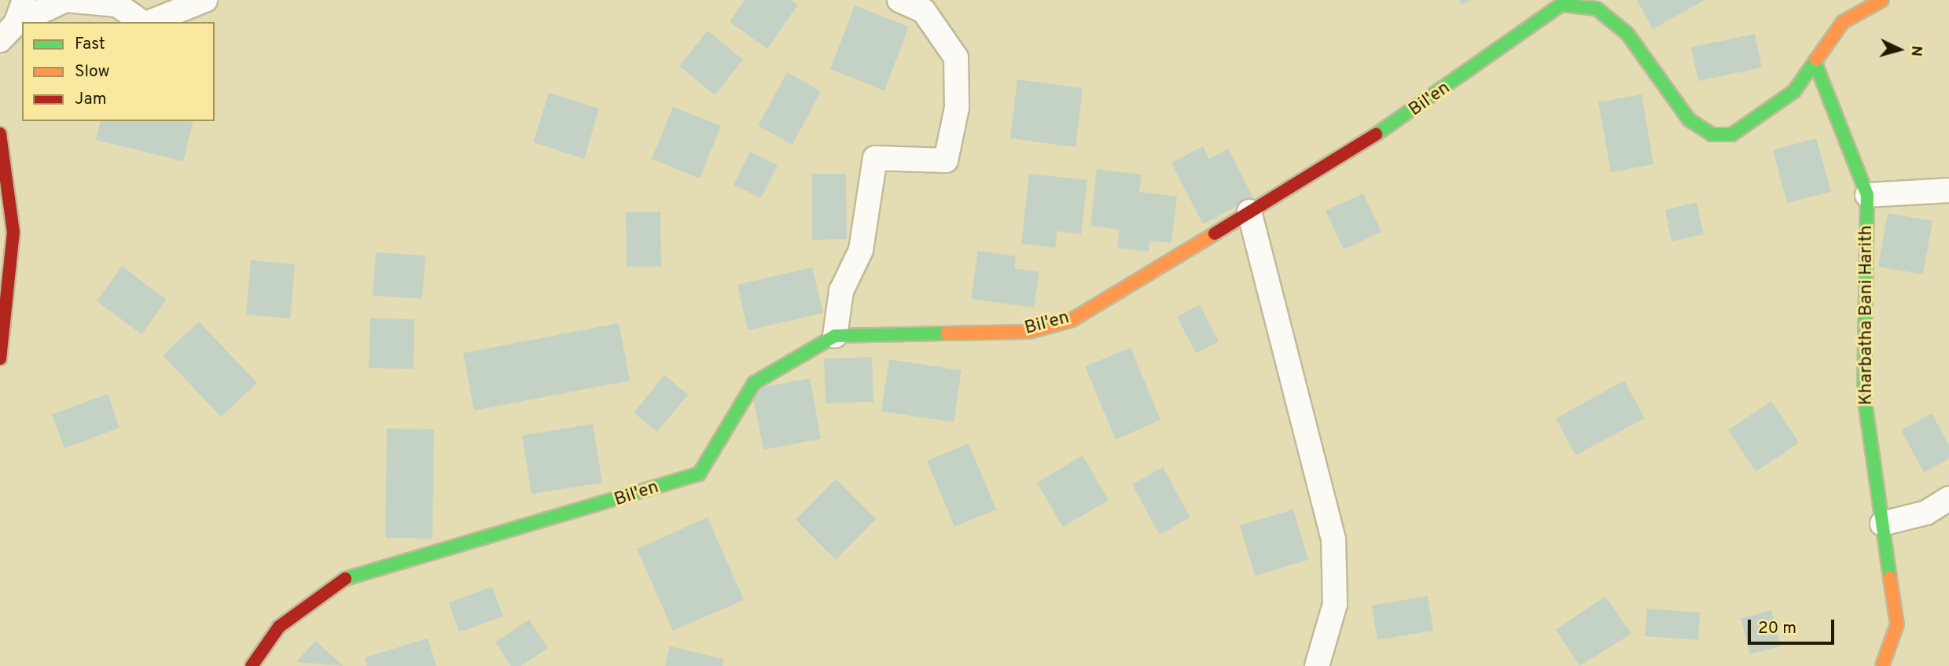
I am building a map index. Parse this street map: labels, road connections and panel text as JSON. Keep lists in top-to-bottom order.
{
  "streets": {
    "street": ["Bil'en", "Kharbatha Bani Harith"]
  },
  "crossings": [
    ["Bil'en", "Kharbatha Bani Harith"]
  ],
  "legend": ["Fast", "Slow", "Jam"],
  "scale_bar": "20 m",
  "north": "right"
}
